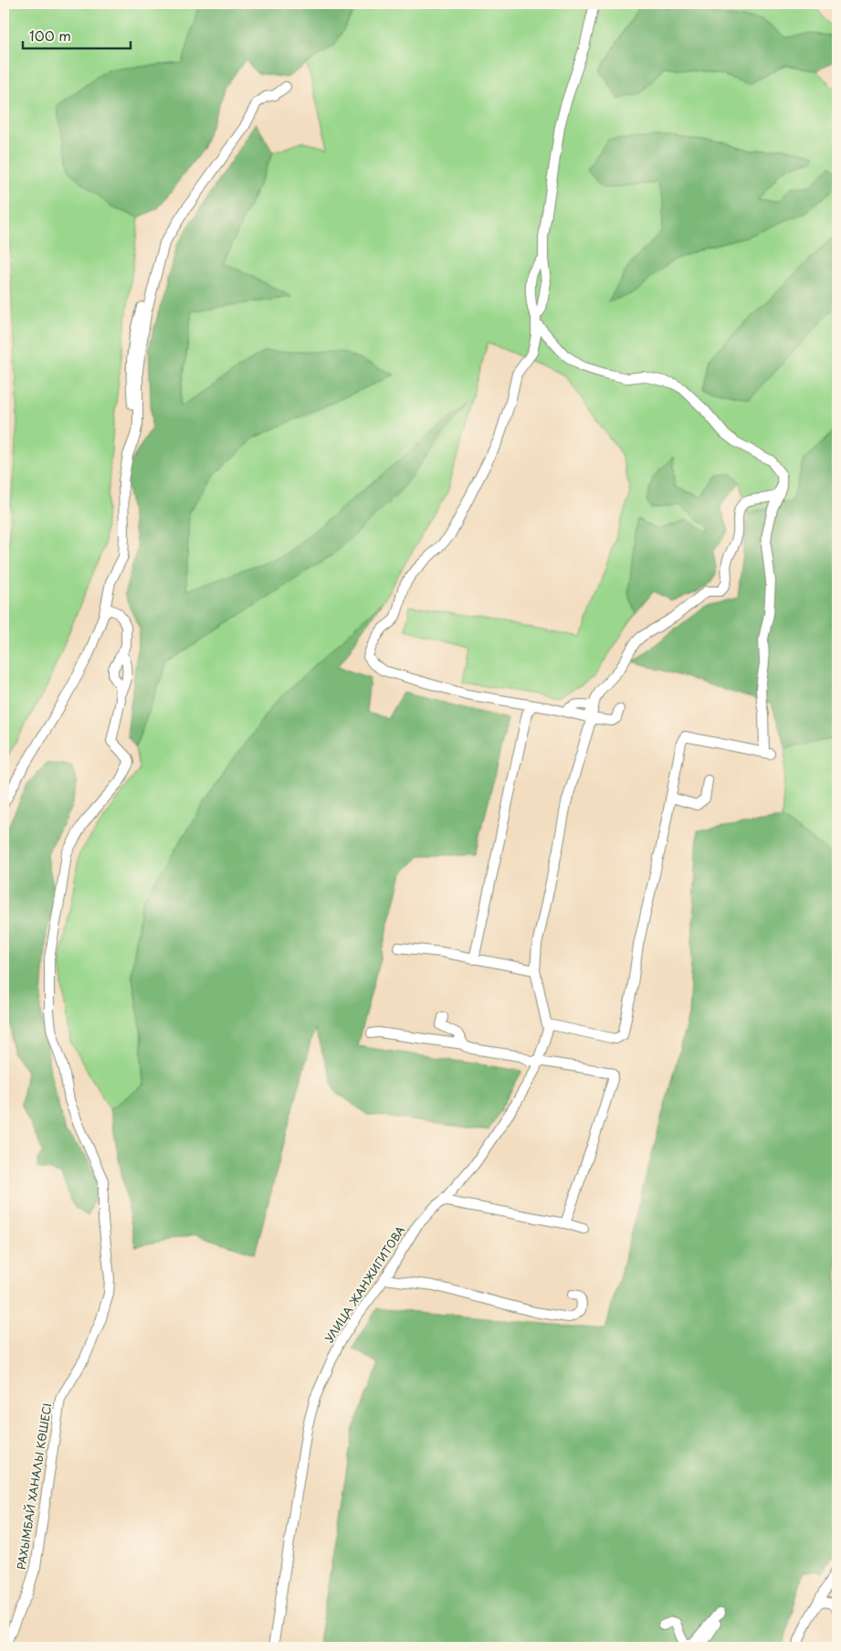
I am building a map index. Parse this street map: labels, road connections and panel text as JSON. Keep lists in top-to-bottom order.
{
  "streets": {
    "street": ["УЛИЦА ЖАНЖИГИТОВА", "РАХЫМБАЙ ХАНАЛЫ КӨШЕСІ"]
  },
  "scale_bar": "100 m"
}
